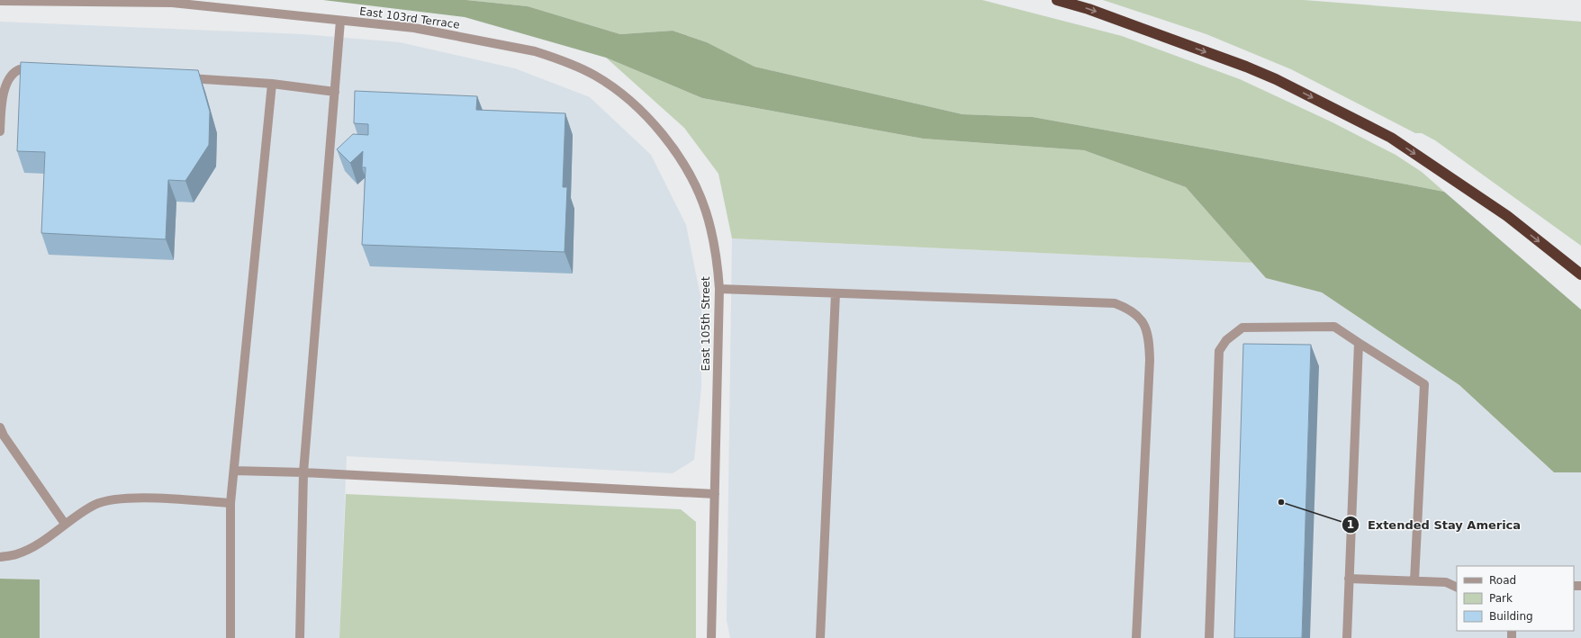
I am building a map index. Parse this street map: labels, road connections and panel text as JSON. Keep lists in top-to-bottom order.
{
  "streets": {
    "street": ["East 103rd Terrace", "East 105th Street"]
  },
  "crossings": [
    ["East 103rd Terrace", "East 105th Street"]
  ],
  "places": ["Extended Stay America"],
  "legend": ["Road", "Park", "Building"]
}
